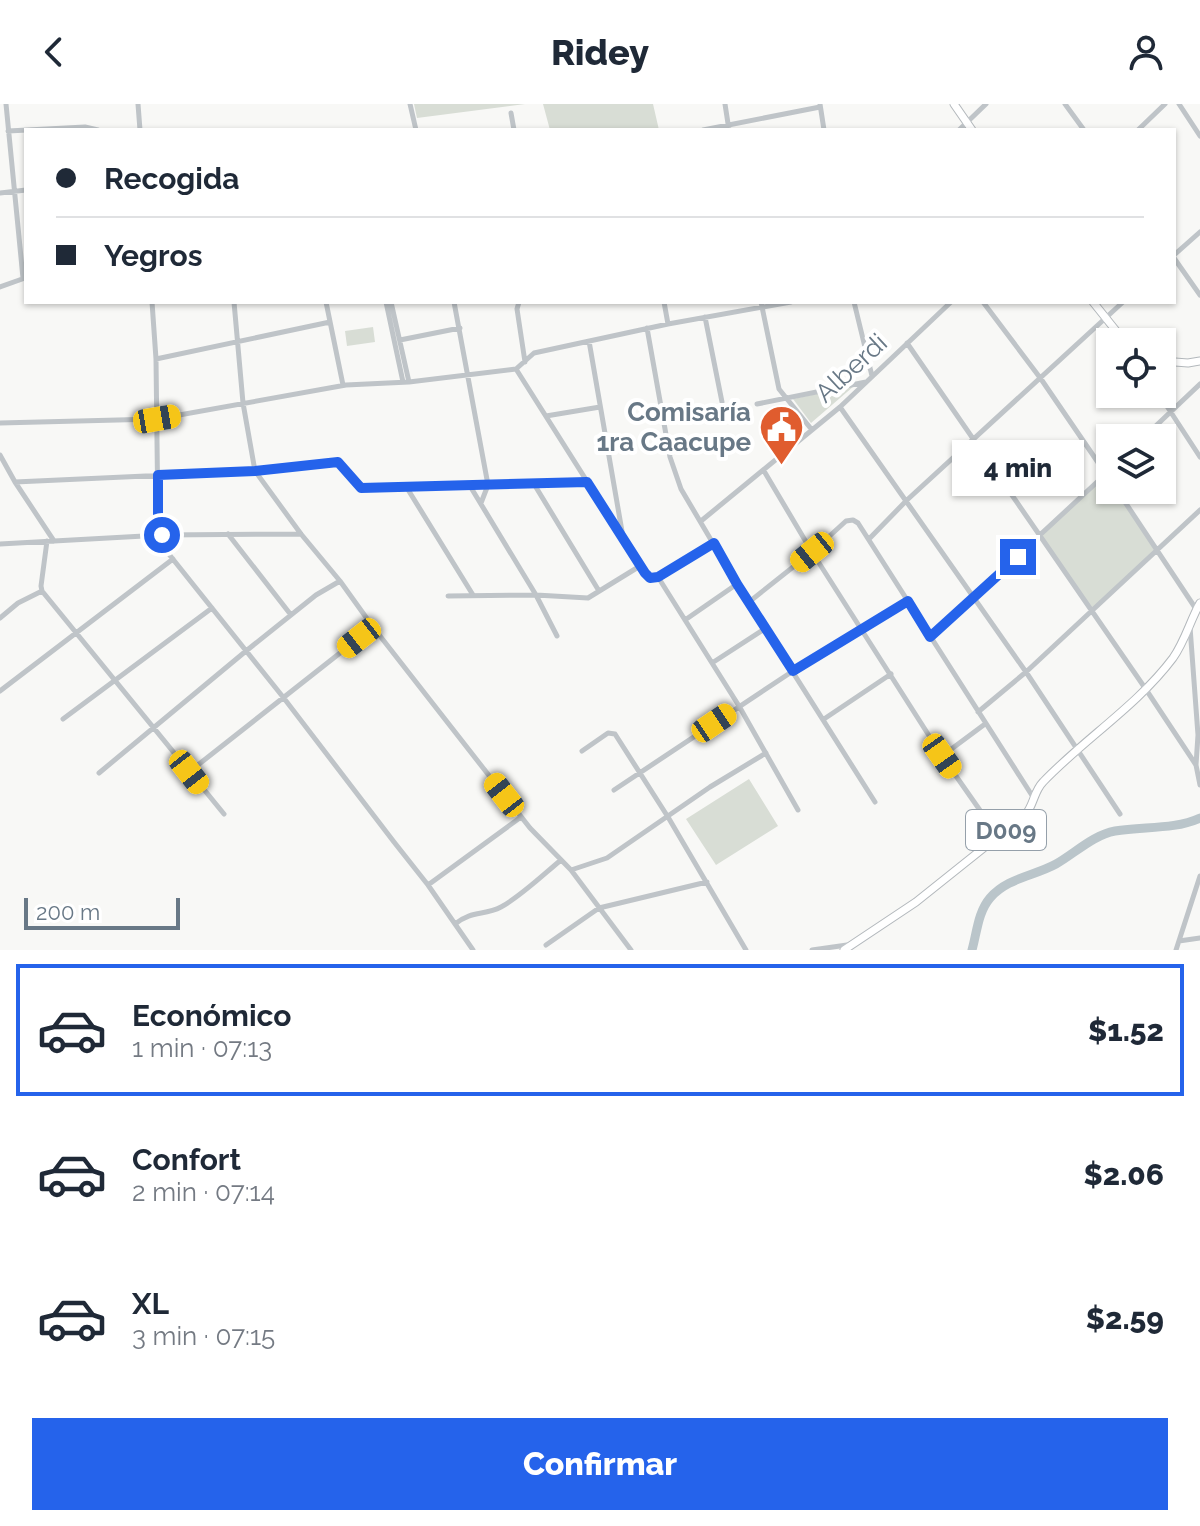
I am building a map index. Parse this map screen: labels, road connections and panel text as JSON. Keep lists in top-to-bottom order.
{
  "streets": {
    "main road": ["D009"],
    "street": ["Alberdi"]
  },
  "places": {
    "public building": ["Comisaría 1ra Caacupe"]
  },
  "scale_bar": "200 m",
  "page": {
    "header": "Ridey",
    "banner": ["Recogida", "Yegros"],
    "bubble": "4 min",
    "scale": "200 m",
    "list": [
      {
        "name": "Económico",
        "note": "1 min · 07:13",
        "value": "$1.52"
      },
      {
        "name": "Confort",
        "note": "2 min · 07:14",
        "value": "$2.06"
      },
      {
        "name": "XL",
        "note": "3 min · 07:15",
        "value": "$2.59"
      }
    ],
    "buttons": "Confirmar"
  }
}
